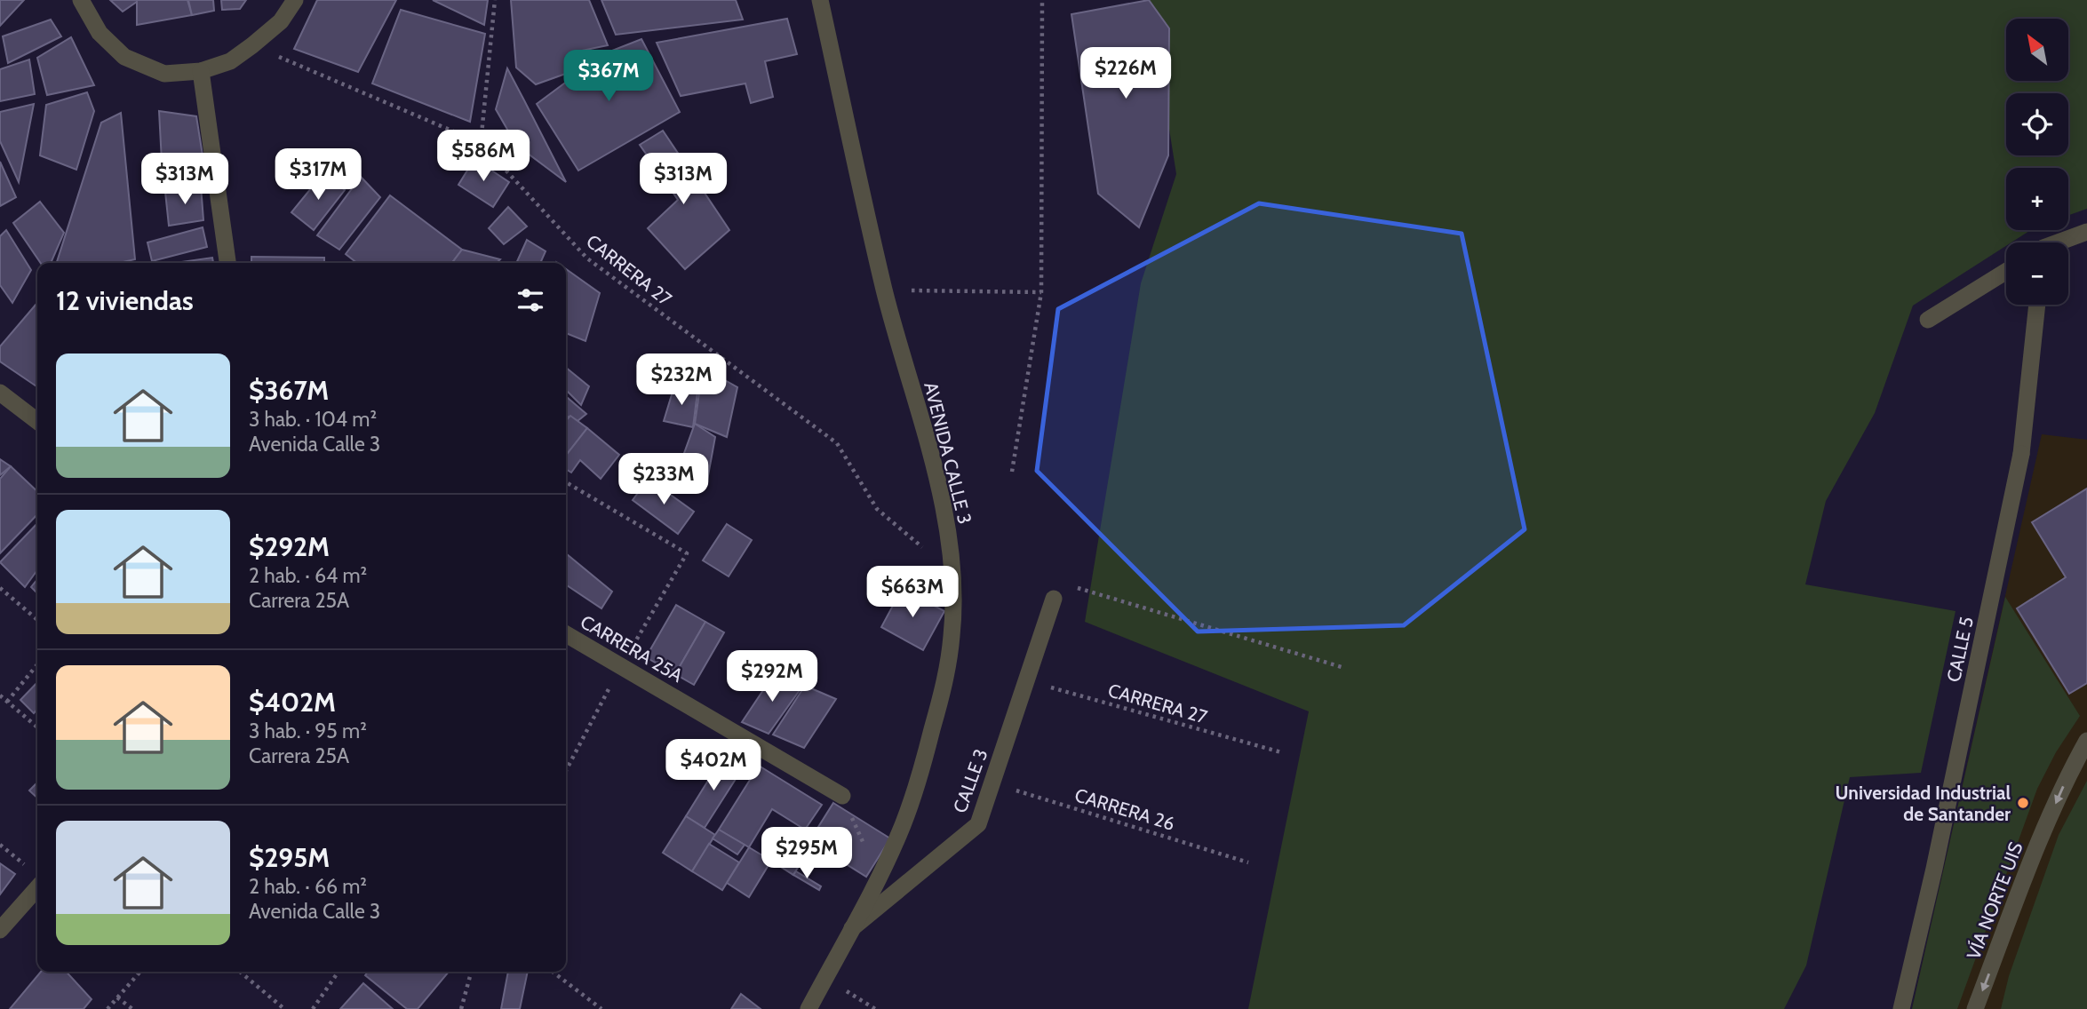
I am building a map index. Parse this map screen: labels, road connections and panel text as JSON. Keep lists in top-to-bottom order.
{
  "streets": {
    "street": [
      "AVENIDA CALLE 3",
      "CARRERA 25A",
      "CALLE 5",
      "CALLE 3",
      "VÍA NORTE UIS"
    ],
    "path": ["CARRERA 27", "CARRERA 26"]
  },
  "crossings": [
    ["CARRERA 27", "AVENIDA CALLE 3"],
    ["CARRERA 27", "CALLE 3"],
    ["AVENIDA CALLE 3", "CALLE 3"],
    ["CALLE 3", "CARRERA 26"]
  ],
  "one_way": ["VÍA NORTE UIS"],
  "places": ["Universidad Industrial de Santander"],
  "north": "top left",
  "page": {
    "map_buttons": ["+", "−"],
    "price": [
      "$226M",
      "$367M",
      "$586M",
      "$317M",
      "$313M",
      "$313M",
      "$232M",
      "$233M",
      "$663M",
      "$292M",
      "$402M",
      "$295M"
    ],
    "heading": "12 viviendas",
    "list": [
      {
        "name": "$367M",
        "note": "3 hab. · 104 m² · Avenida Calle 3"
      },
      {
        "name": "$292M",
        "note": "2 hab. · 64 m² · Carrera 25A"
      },
      {
        "name": "$402M",
        "note": "3 hab. · 95 m² · Carrera 25A"
      },
      {
        "name": "$295M",
        "note": "2 hab. · 66 m² · Avenida Calle 3"
      }
    ]
  }
}
